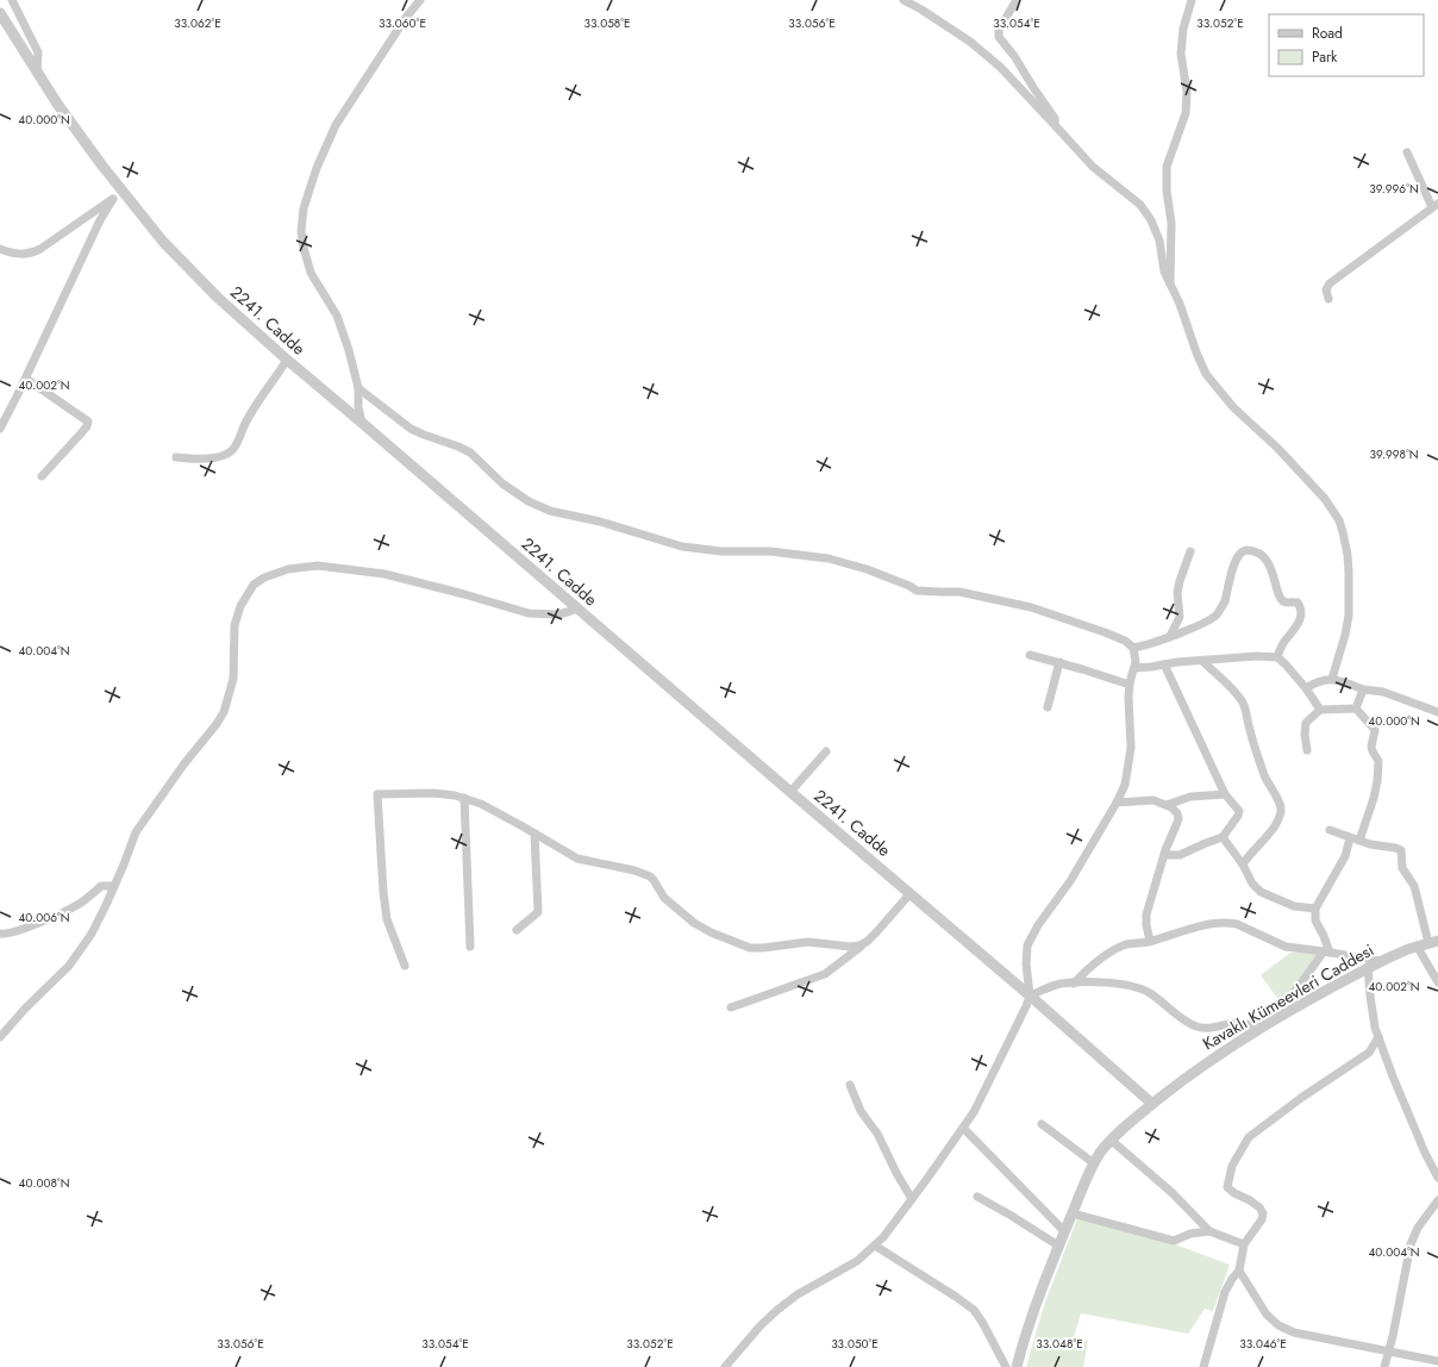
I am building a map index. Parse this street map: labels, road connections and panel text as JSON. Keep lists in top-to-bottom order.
{
  "streets": {
    "street": ["2241. Cadde", "Kavaklı Kümeevleri Caddesi"]
  },
  "crossings": [
    ["2241. Cadde", "Kavaklı Kümeevleri Caddesi"]
  ],
  "legend": ["Road", "Park"],
  "coordinates": [
    "33.058°E",
    "33.056°E",
    "33.054°E",
    "33.062°E",
    "33.060°E",
    "33.052°E",
    "40.000°N",
    "39.996°N",
    "40.002°N",
    "39.998°N",
    "40.004°N",
    "40.006°N",
    "40.008°N",
    "33.050°E",
    "33.048°E",
    "33.046°E"
  ]
}
